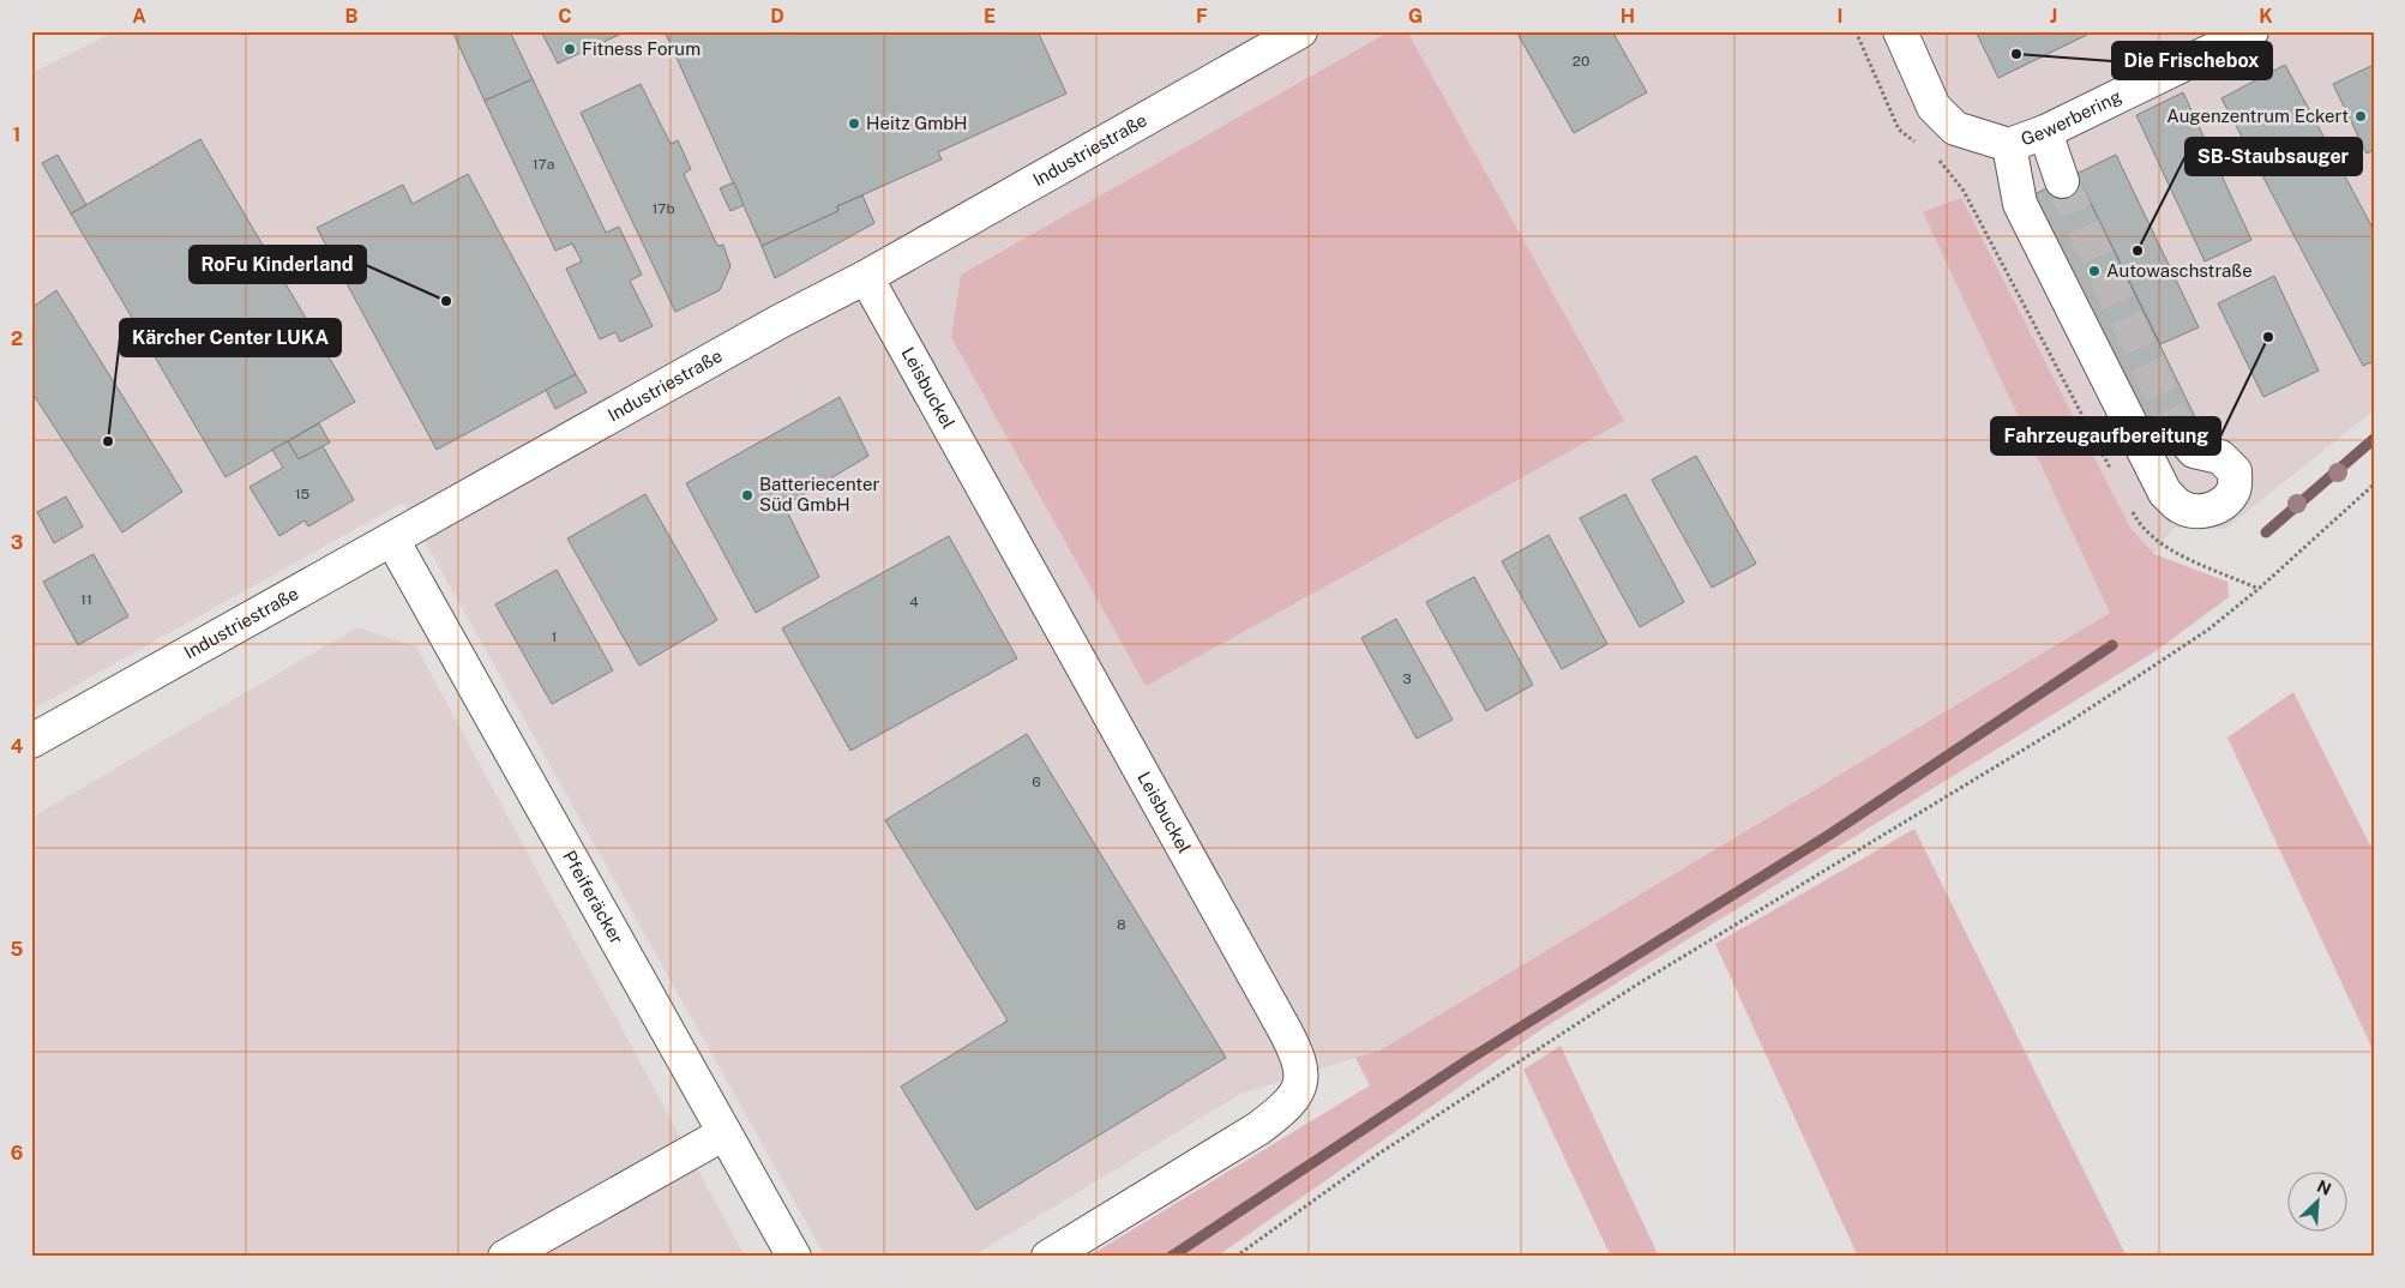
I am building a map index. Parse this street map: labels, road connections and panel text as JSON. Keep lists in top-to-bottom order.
{
  "streets": {
    "street": [
      "Gewerbering",
      "Industriestraße",
      "Leisbuckel",
      "Pfeiferäcker"
    ]
  },
  "crossings": [
    ["Industriestraße", "Leisbuckel"],
    ["Industriestraße", "Pfeiferäcker"]
  ],
  "places": [
    "Fitness Forum",
    "Die Frischebox",
    "Augenzentrum Eckert",
    "Heitz GmbH",
    "SB-Staubsauger",
    "Autowaschstraße",
    "RoFu Kinderland",
    "Fahrzeugaufbereitung",
    "Kärcher Center LUKA",
    "Batteriecenter Süd GmbH"
  ],
  "house_numbers": [
    "20",
    "17a",
    "17b",
    "15",
    "11",
    "4",
    "1",
    "3",
    "6",
    "8"
  ],
  "north": "top right",
  "grid": {
    "columns": [
      "A",
      "B",
      "C",
      "D",
      "E",
      "F",
      "G",
      "H",
      "I",
      "J",
      "K"
    ],
    "rows": [
      "1",
      "2",
      "3",
      "4",
      "5",
      "6"
    ]
  }
}
